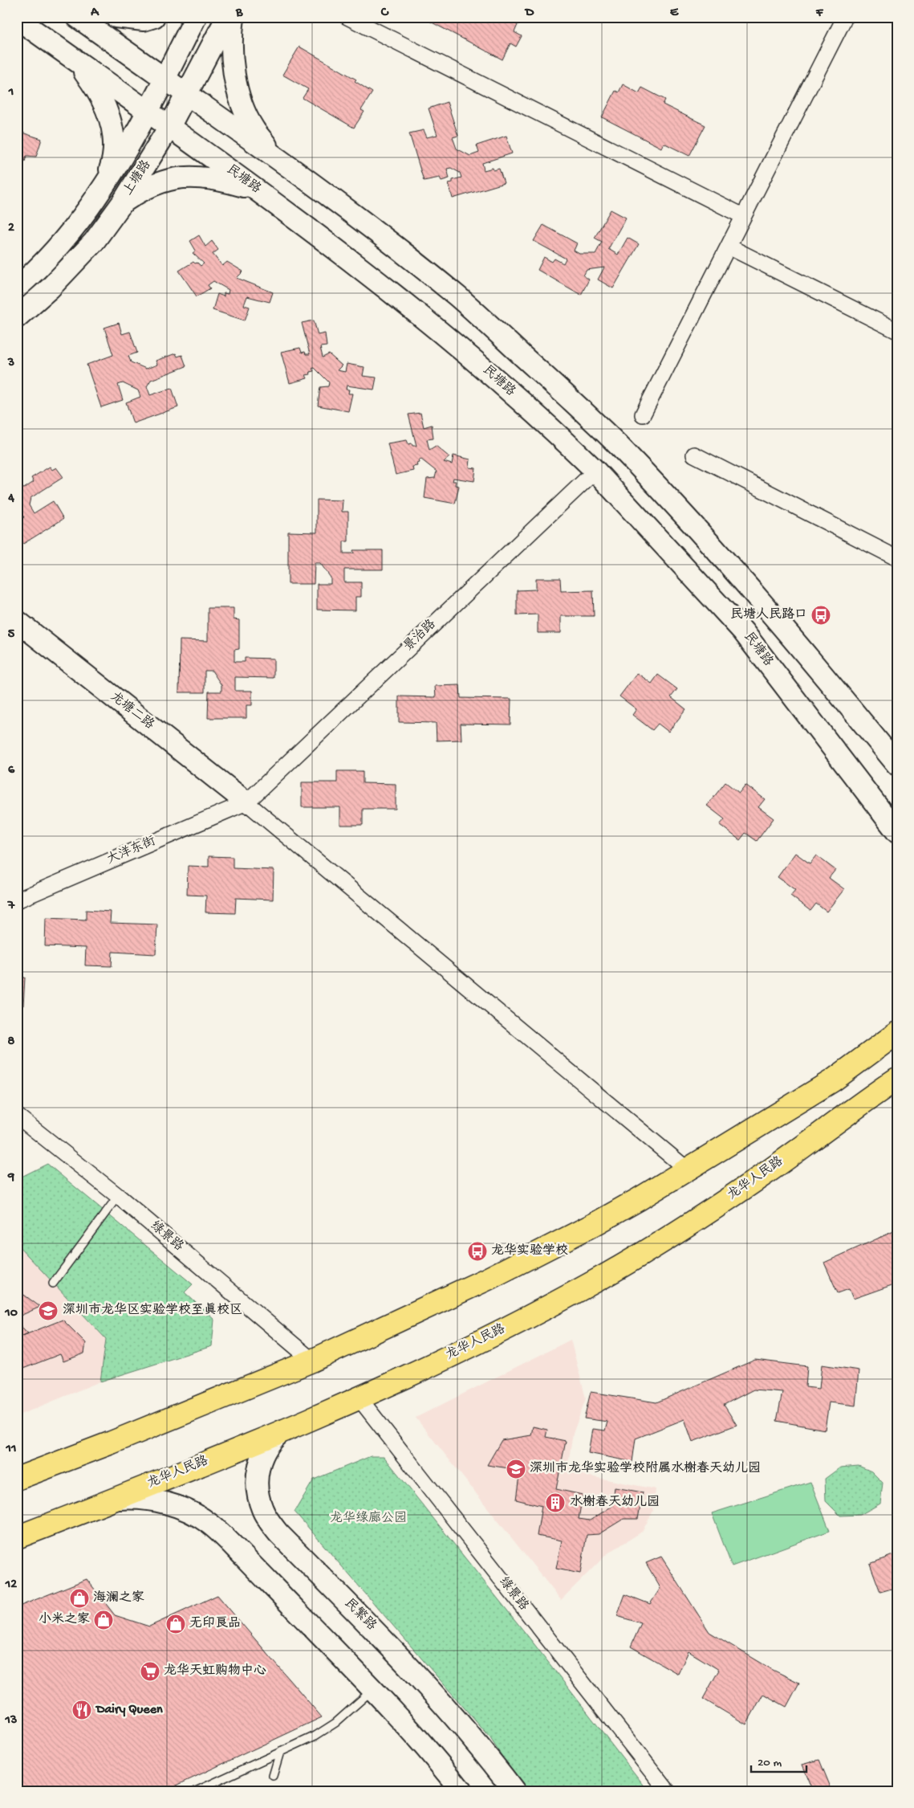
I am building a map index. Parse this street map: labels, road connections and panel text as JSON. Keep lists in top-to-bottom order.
{
  "streets": {
    "main road": [
      "上塘路",
      "民塘路",
      "龙塘二路",
      "龙华人民路",
      "民繁路"
    ],
    "street": ["景治路", "大洋东街", "绿景路"]
  },
  "crossings": [
    ["上塘路", "民塘路"],
    ["民塘路", "景治路"],
    ["景治路", "龙塘二路"],
    ["景治路", "大洋东街"],
    ["龙塘二路", "大洋东街"],
    ["龙华人民路", "绿景路"],
    ["龙华人民路", "民繁路"]
  ],
  "parks": ["龙华绿廊公园"],
  "places": {
    "bus stop": ["民塘人民路口", "龙华实验学校"],
    "school or university": ["深圳市龙华区实验学校至真校区", "深圳市龙华实验学校附属水榭春天幼儿园"],
    "building": ["水榭春天幼儿园"],
    "shop": ["海澜之家", "小米之家", "无印良品"],
    "supermarket": ["龙华天虹购物中心"],
    "restaurant": ["Dairy Queen"]
  },
  "scale_bar": "20 m",
  "grid": {
    "columns": [
      "A",
      "B",
      "C",
      "D",
      "E",
      "F"
    ],
    "rows": [
      "1",
      "2",
      "3",
      "4",
      "5",
      "6",
      "7",
      "8",
      "9",
      "10",
      "11",
      "12",
      "13"
    ]
  }
}
